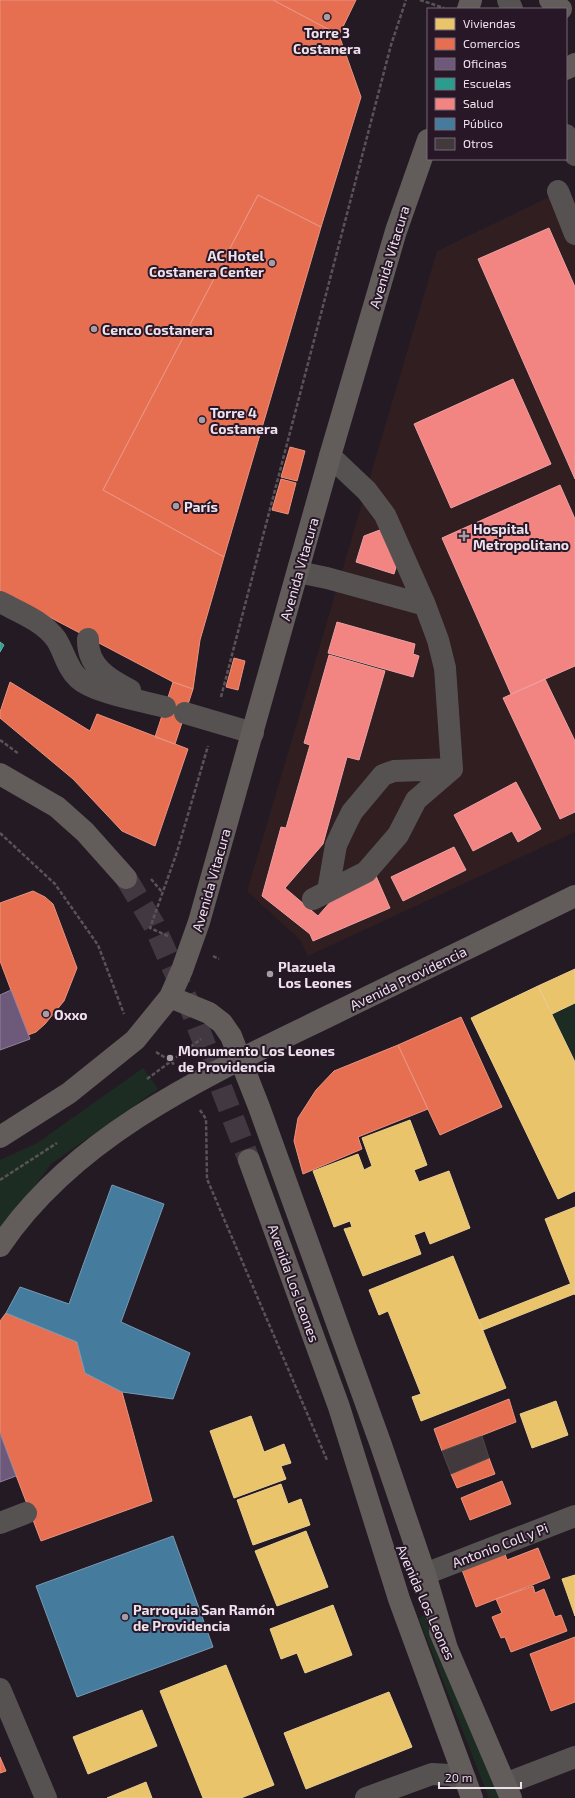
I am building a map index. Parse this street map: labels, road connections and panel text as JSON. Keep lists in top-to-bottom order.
{
  "streets": {
    "main road": ["Avenida Vitacura", "Avenida Providencia", "Avenida Los Leones"],
    "street": ["Antonio Coll y Pi"]
  },
  "places": {
    "other": [
      "Torre 3 Costanera",
      "AC Hotel Costanera Center",
      "Cenco Costanera",
      "Torre 4 Costanera",
      "París",
      "Plazuela Los Leones",
      "Oxxo",
      "Monumento Los Leones de Providencia",
      "Parroquia San Ramón de Providencia"
    ],
    "health": ["Hospital Metropolitano"]
  },
  "legend": [
    "Viviendas",
    "Comercios",
    "Oficinas",
    "Escuelas",
    "Salud",
    "Público",
    "Otros"
  ],
  "scale_bar": "20 m"
}
